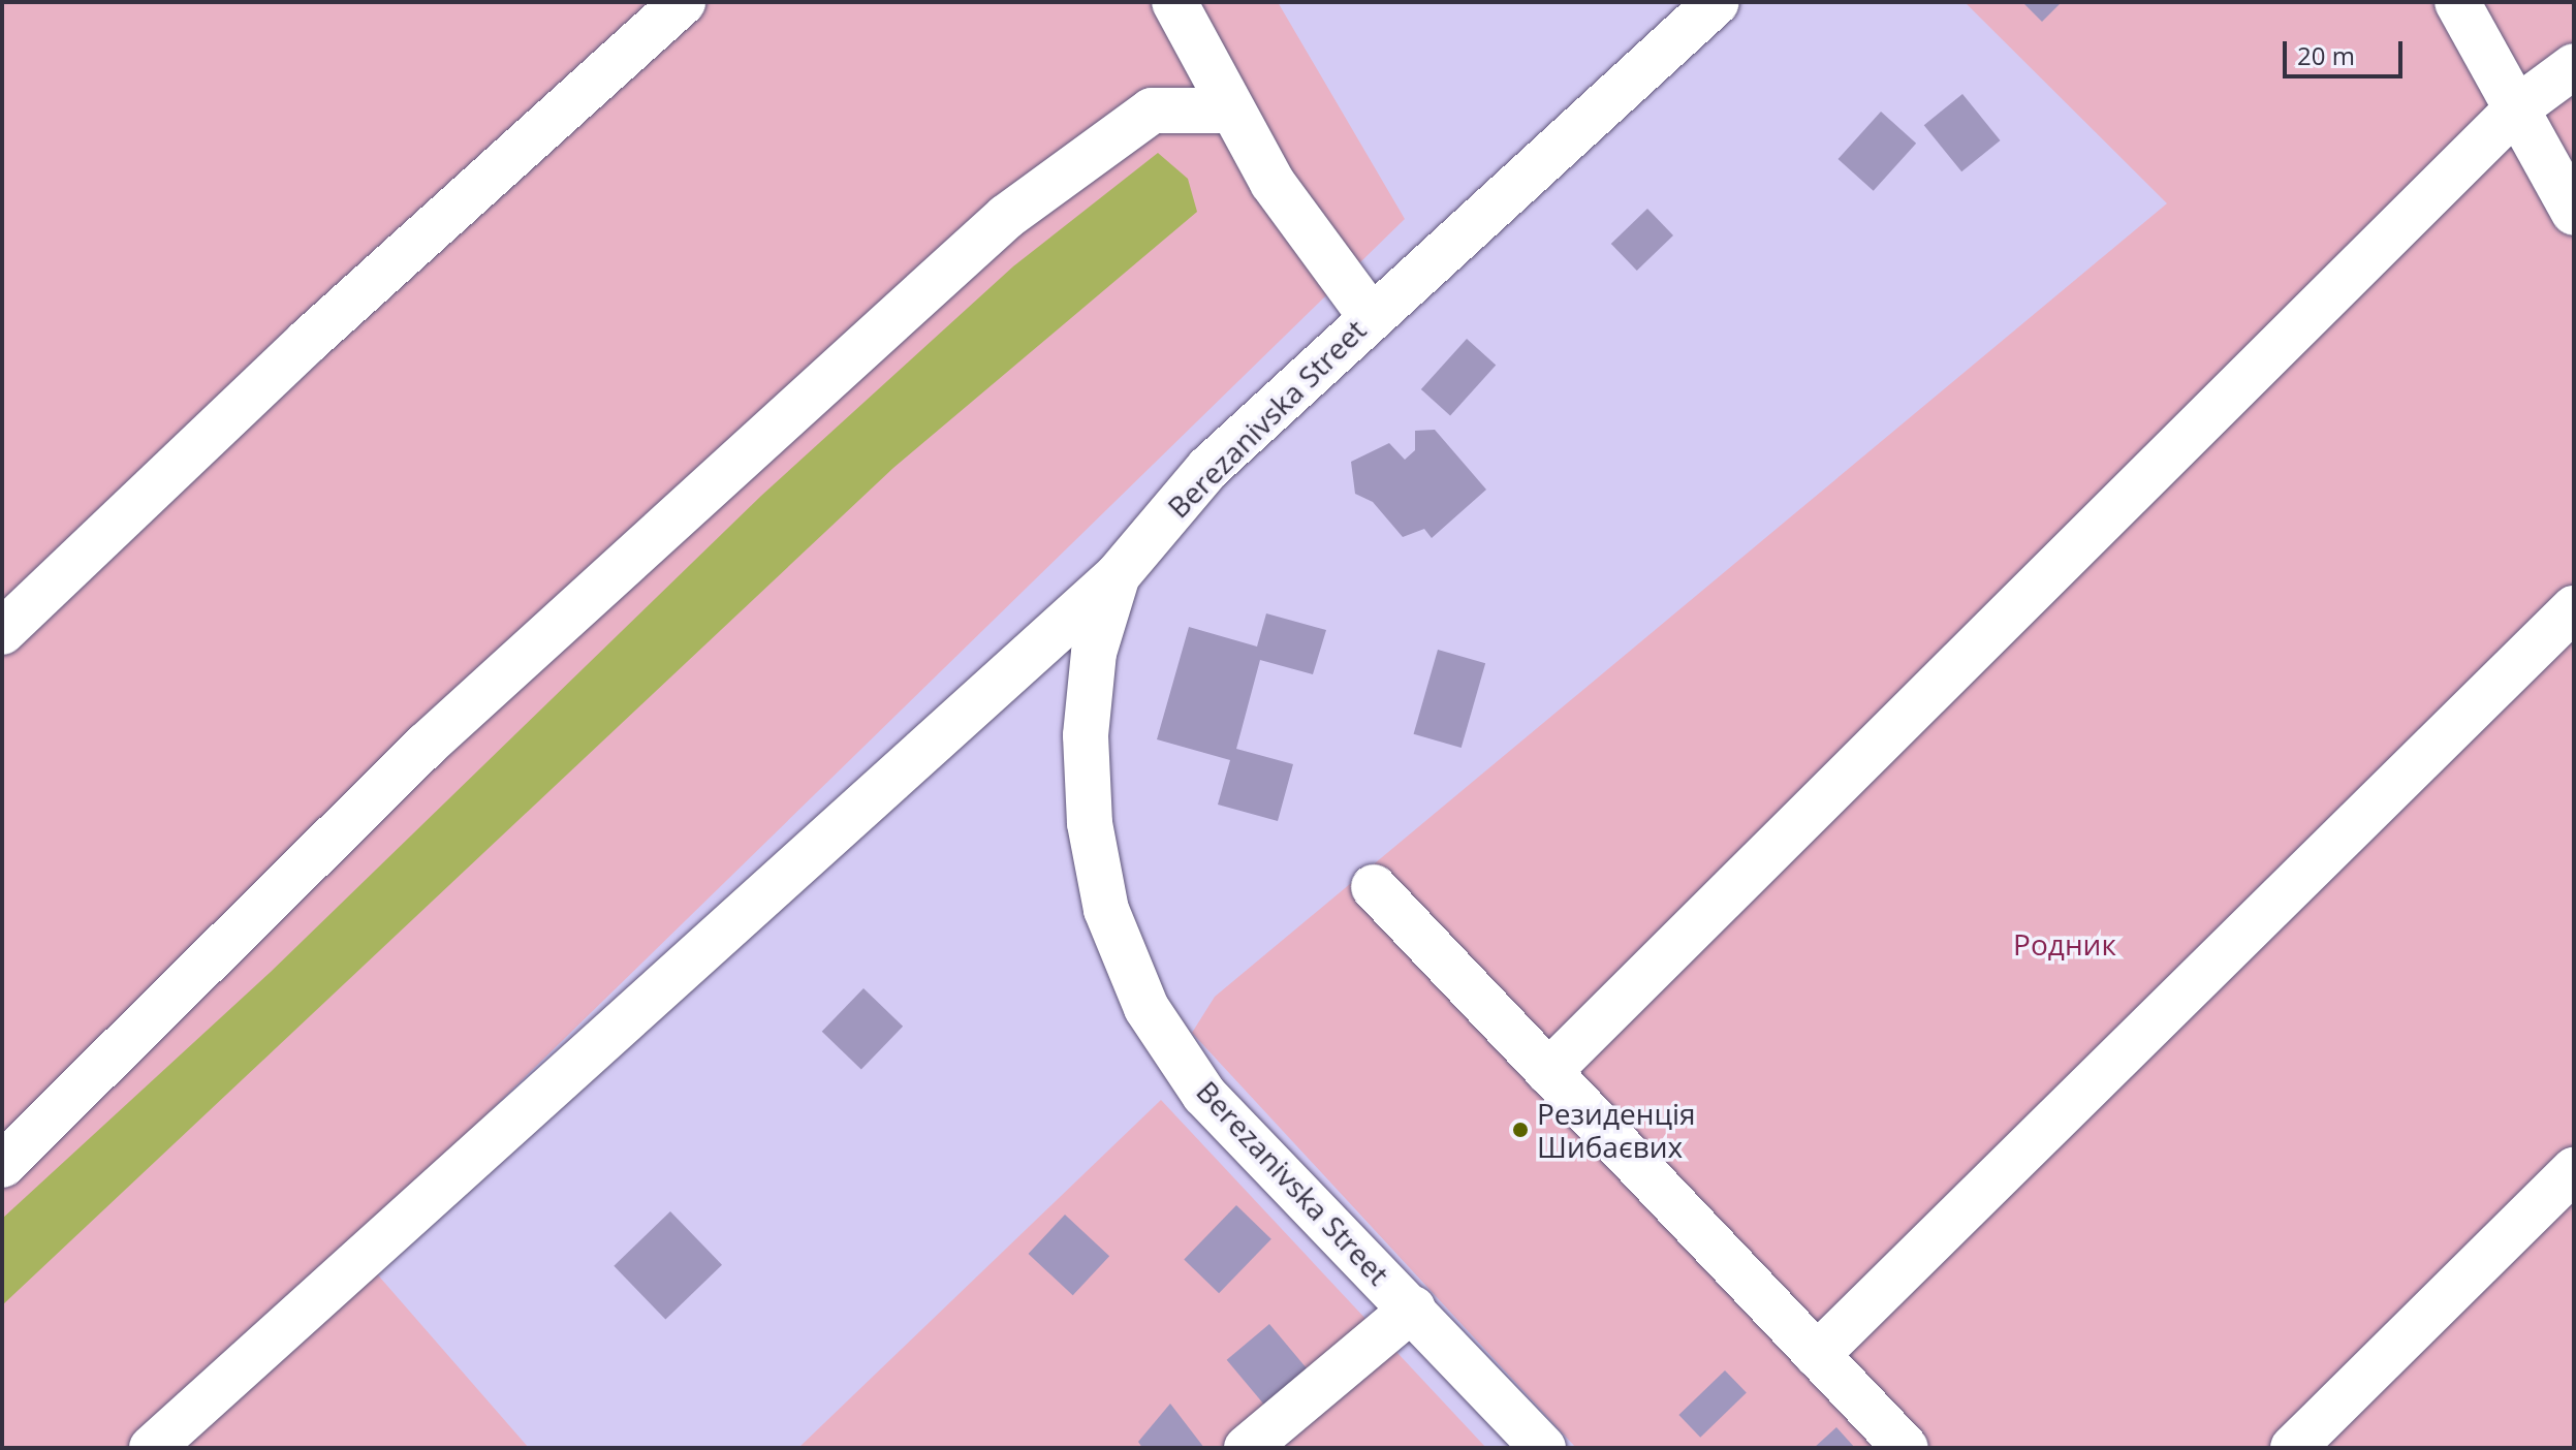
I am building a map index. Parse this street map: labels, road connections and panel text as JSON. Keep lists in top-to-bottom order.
{
  "streets": {
    "street": ["Berezanivska Street"]
  },
  "parks": ["Родник"],
  "places": ["Резиденція Шибаєвих"],
  "scale_bar": "20 m"
}
